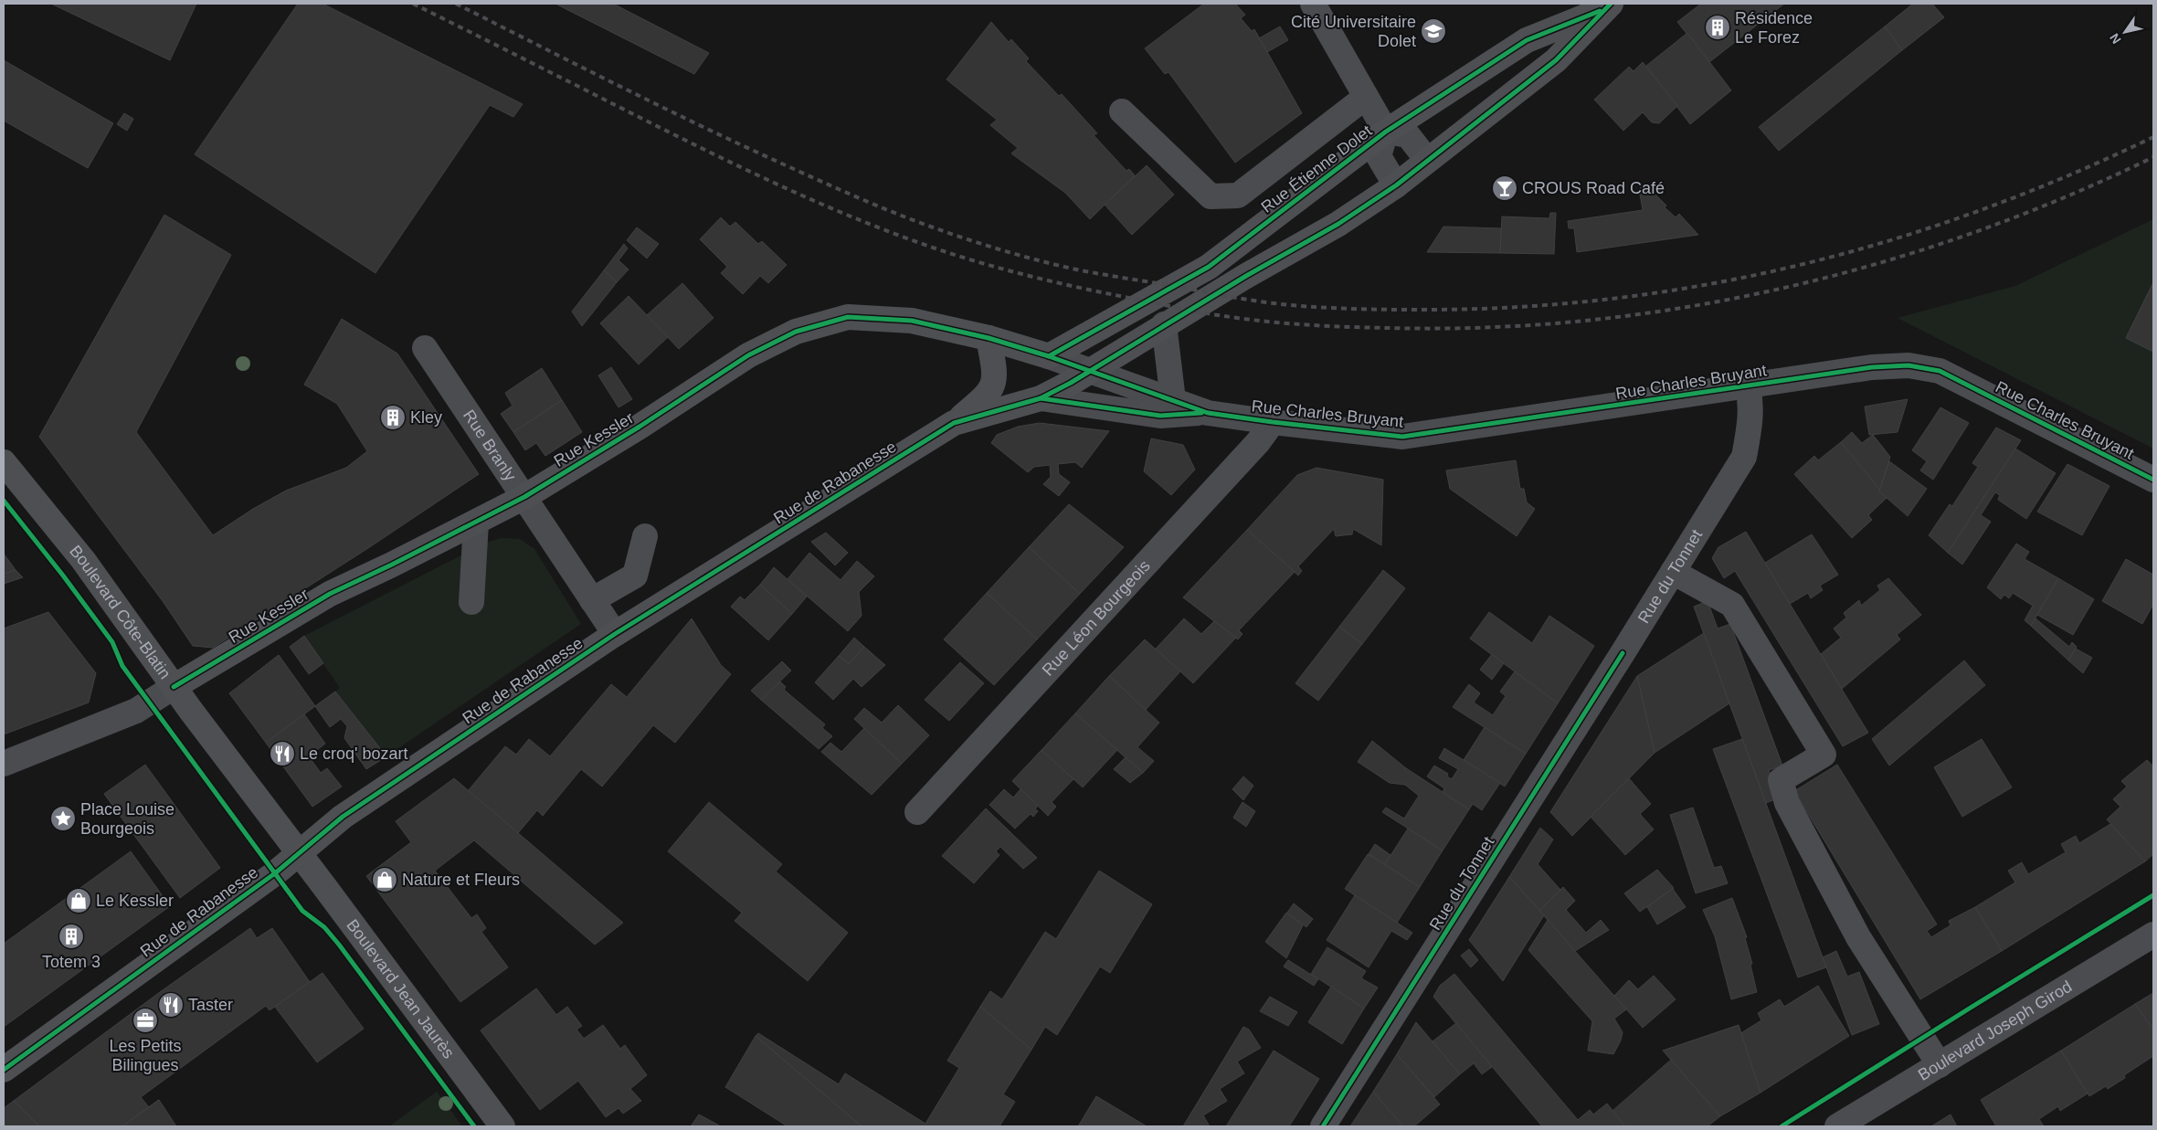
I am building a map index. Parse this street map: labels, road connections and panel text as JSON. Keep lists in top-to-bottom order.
{
  "streets": {
    "main road": [
      "Rue Étienne Dolet",
      "Rue Kessler",
      "Rue de Rabanesse",
      "Boulevard Côte-Blatin",
      "Boulevard Jean Jaurès"
    ],
    "street": [
      "Rue Charles Bruyant",
      "Rue Branly",
      "Rue du Tonnet",
      "Rue Léon Bourgeois",
      "Boulevard Joseph Girod"
    ]
  },
  "crossings": [
    ["Rue Étienne Dolet", "Rue Charles Bruyant"],
    ["Rue Étienne Dolet", "Rue Kessler"],
    ["Rue Étienne Dolet", "Rue de Rabanesse"],
    ["Rue Charles Bruyant", "Rue Kessler"],
    ["Rue Charles Bruyant", "Rue de Rabanesse"],
    ["Rue Charles Bruyant", "Rue du Tonnet"],
    ["Rue Charles Bruyant", "Rue Léon Bourgeois"],
    ["Rue Kessler", "Rue Branly"],
    ["Rue Kessler", "Rue de Rabanesse"],
    ["Rue Kessler", "Boulevard Côte-Blatin"],
    ["Rue Branly", "Rue de Rabanesse"],
    ["Rue de Rabanesse", "Boulevard Côte-Blatin"],
    ["Rue de Rabanesse", "Boulevard Jean Jaurès"],
    ["Boulevard Côte-Blatin", "Boulevard Jean Jaurès"]
  ],
  "places": {
    "building": ["Résidence Le Forez", "Kley", "Totem 3"],
    "school or university": ["Cité Universitaire Dolet"],
    "bar": ["CROUS Road Café"],
    "restaurant": ["Le croq' bozart", "Taster"],
    "place": ["Place Louise Bourgeois"],
    "shop": ["Nature et Fleurs", "Le Kessler"],
    "office": ["Les Petits Bilingues"]
  },
  "north": "bottom left"
}
